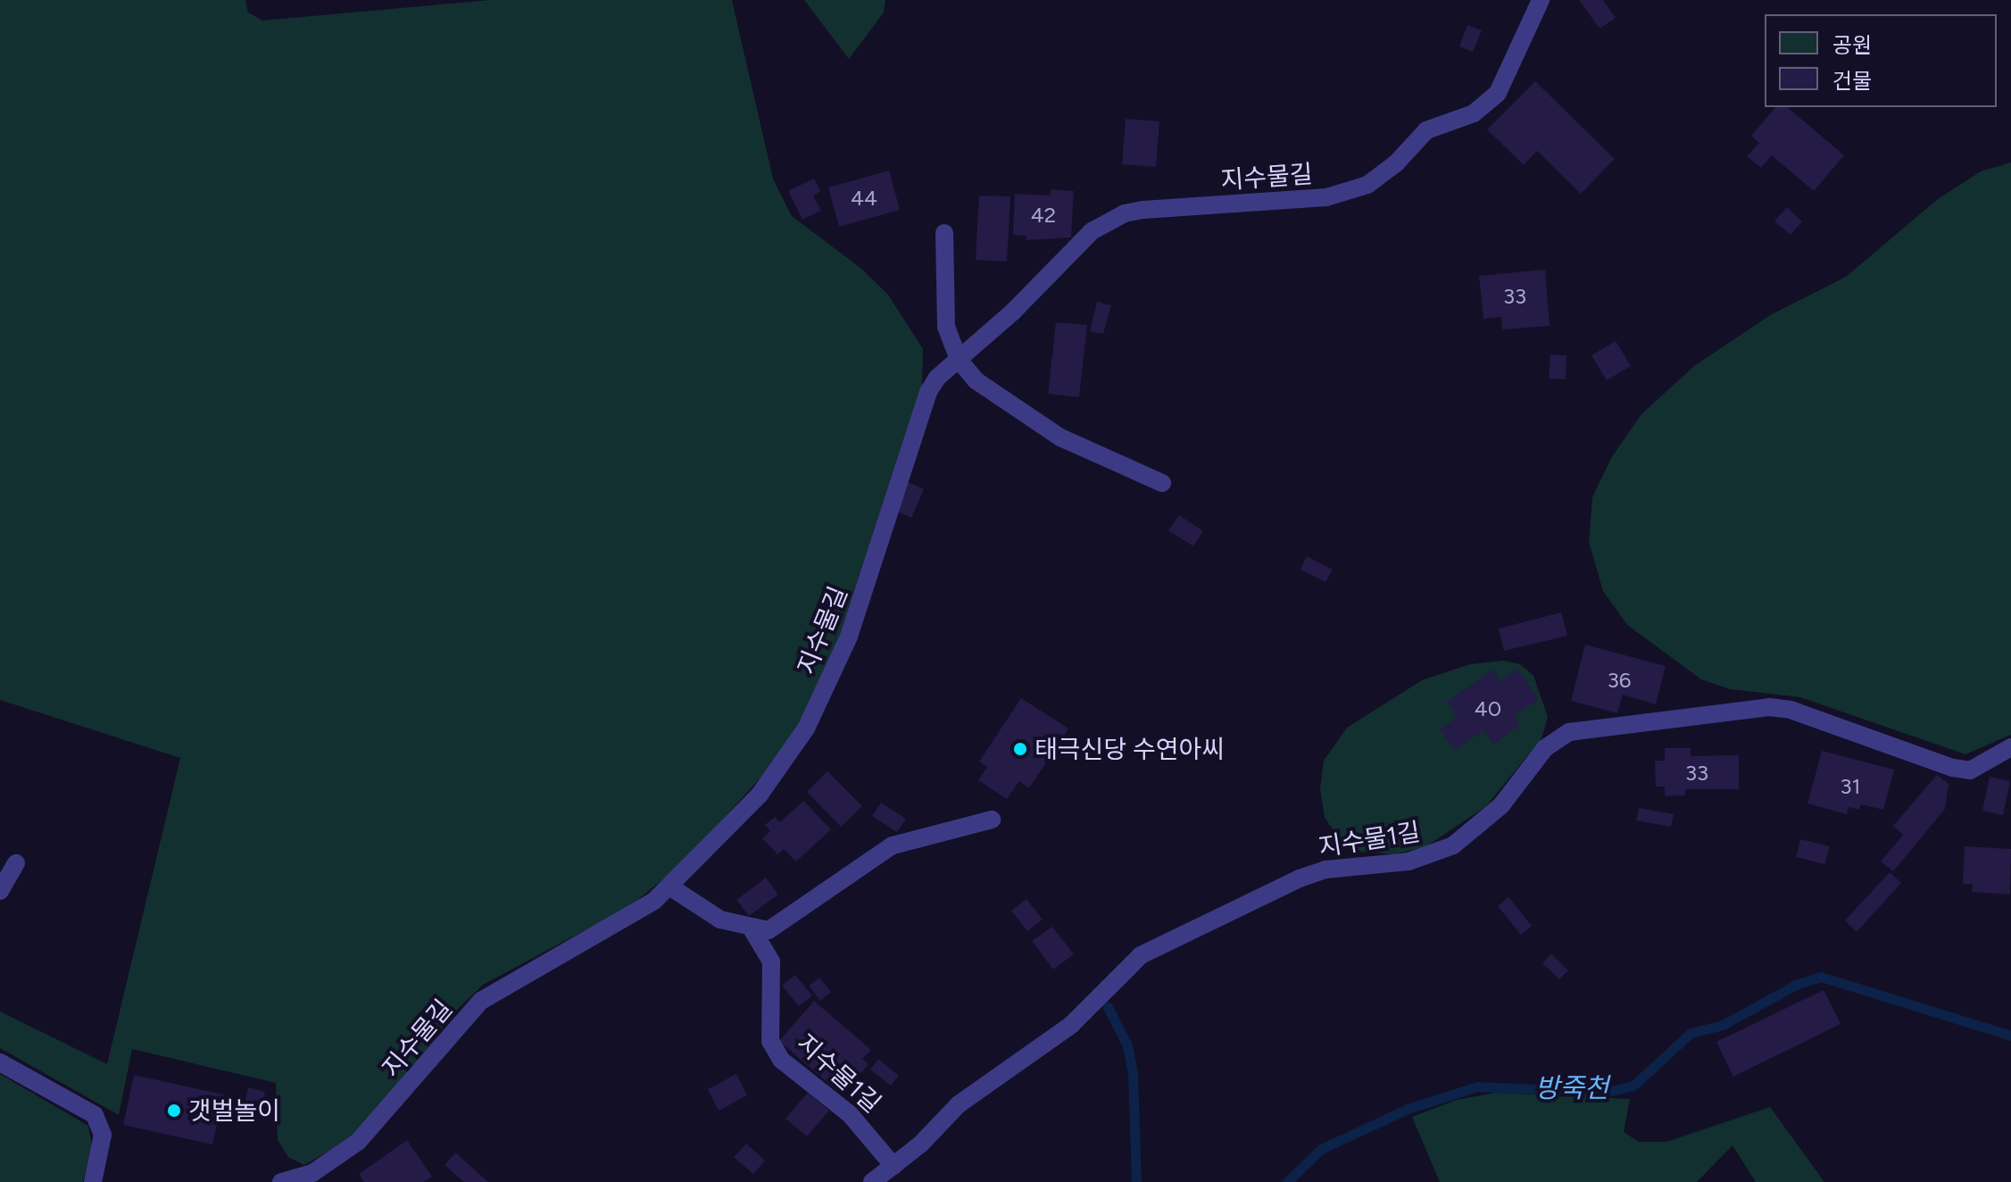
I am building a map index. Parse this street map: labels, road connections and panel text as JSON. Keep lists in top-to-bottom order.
{
  "streets": {
    "lane": ["지수물길", "지수물1길"]
  },
  "water": ["방죽천"],
  "places": ["태극신당 수연아씨", "갯벌놀이"],
  "house_numbers": [
    "44",
    "42",
    "33",
    "36",
    "40",
    "33",
    "31"
  ],
  "legend": ["공원", "건물"]
}
